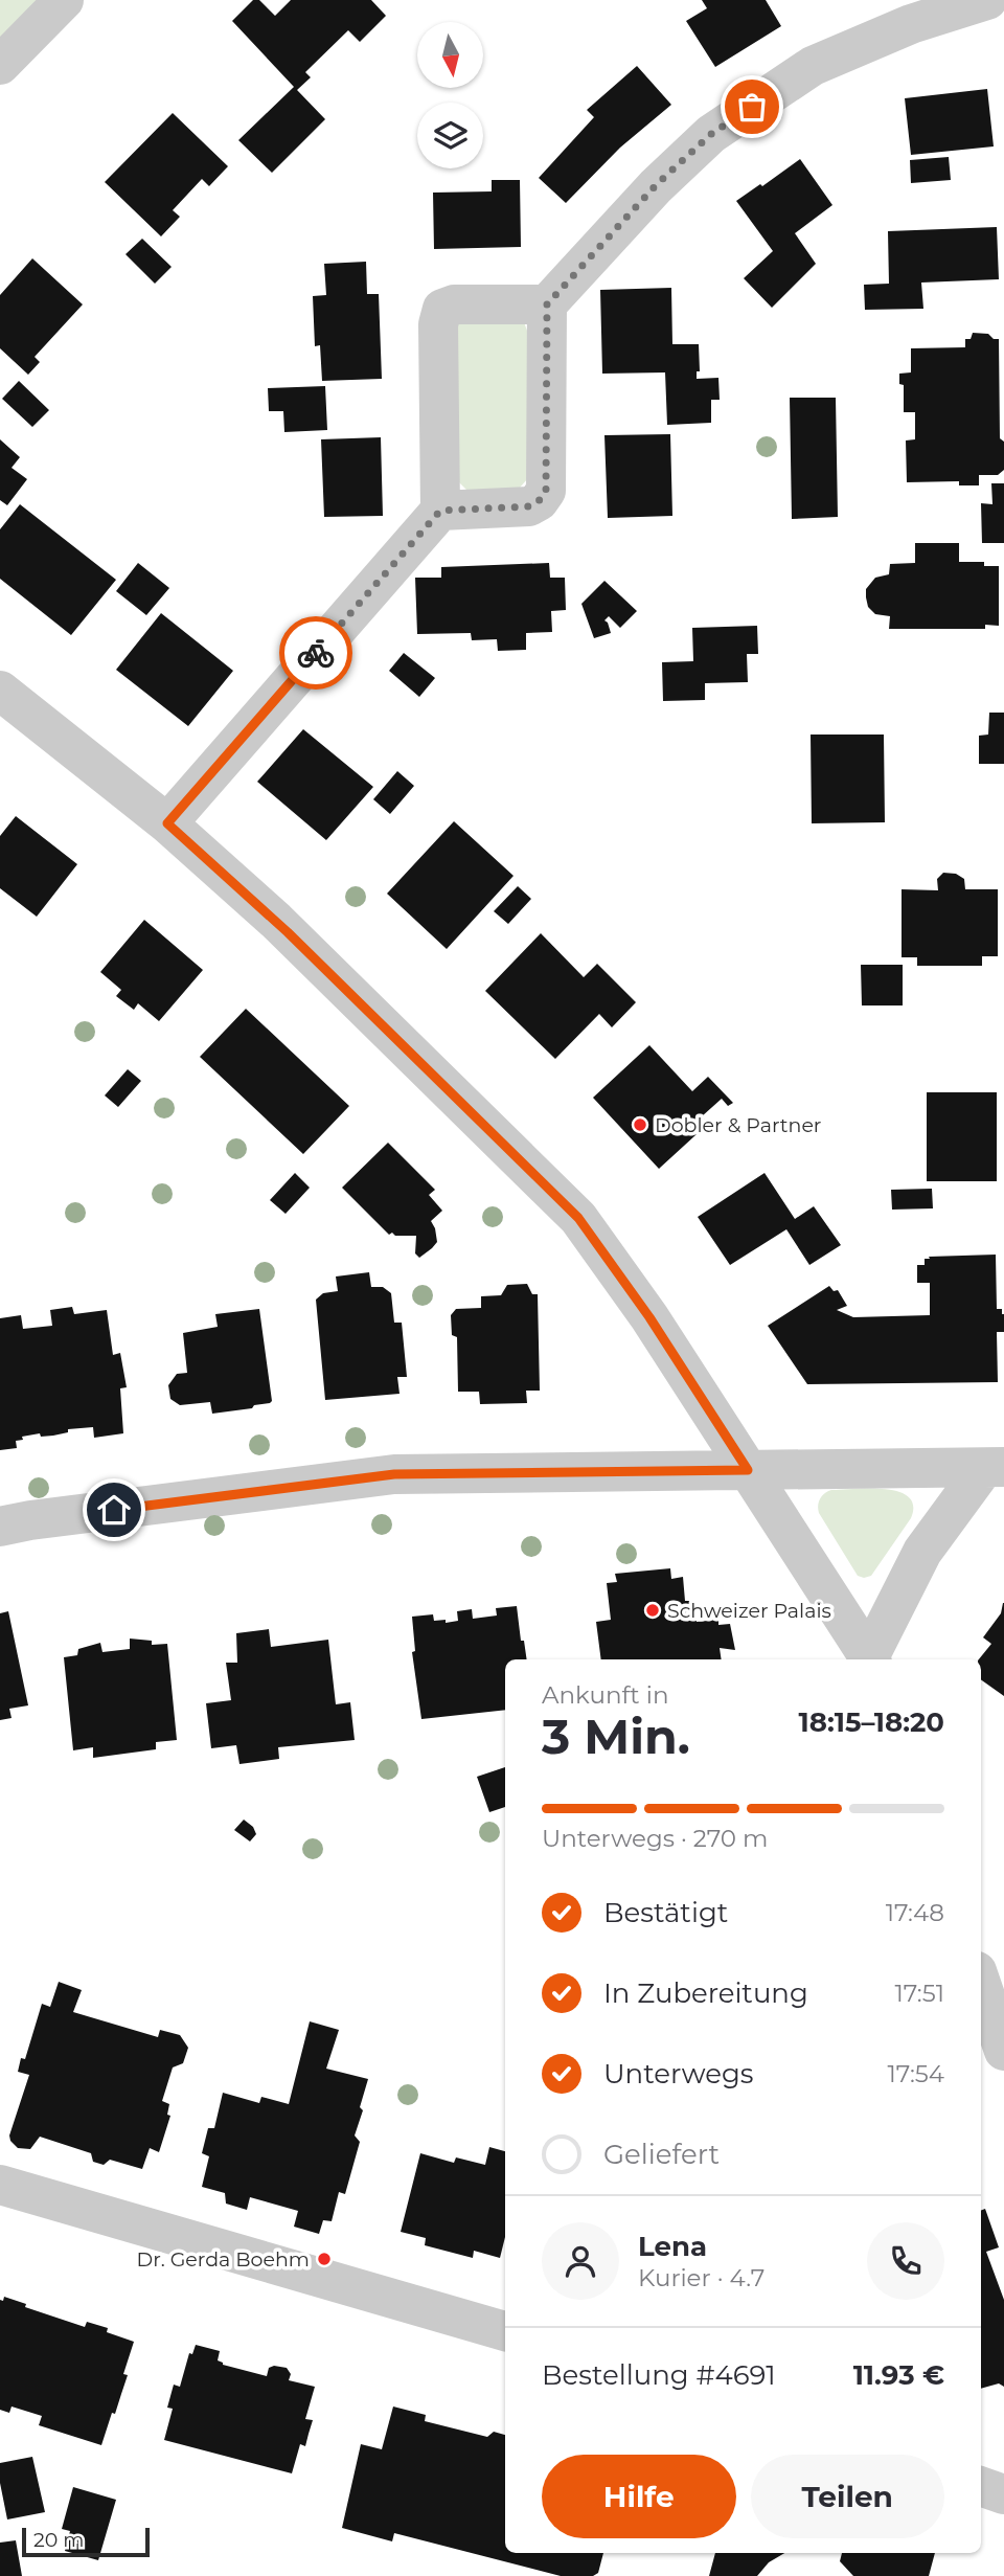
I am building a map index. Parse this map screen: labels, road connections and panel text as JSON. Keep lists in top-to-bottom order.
{
  "places": ["Dobler & Partner", "Schweizer Palais", "Dr. Gerda Boehm"],
  "scale_bar": "20 m",
  "north": "bottom",
  "page": {
    "heading": ["3 Min.", "Ankunft in", "18:15–18:20"],
    "panel": [
      "Lena",
      "Kurier · 4.7",
      "Bestellung #4691",
      "11.93 €"
    ],
    "bar": "Unterwegs · 270 m",
    "list": [
      ["Bestätigt", "17:48"],
      ["In Zubereitung", "17:51"],
      ["Unterwegs", "17:54"],
      "Geliefert"
    ],
    "buttons": ["Hilfe", "Teilen"],
    "scale": "20 m"
  }
}
